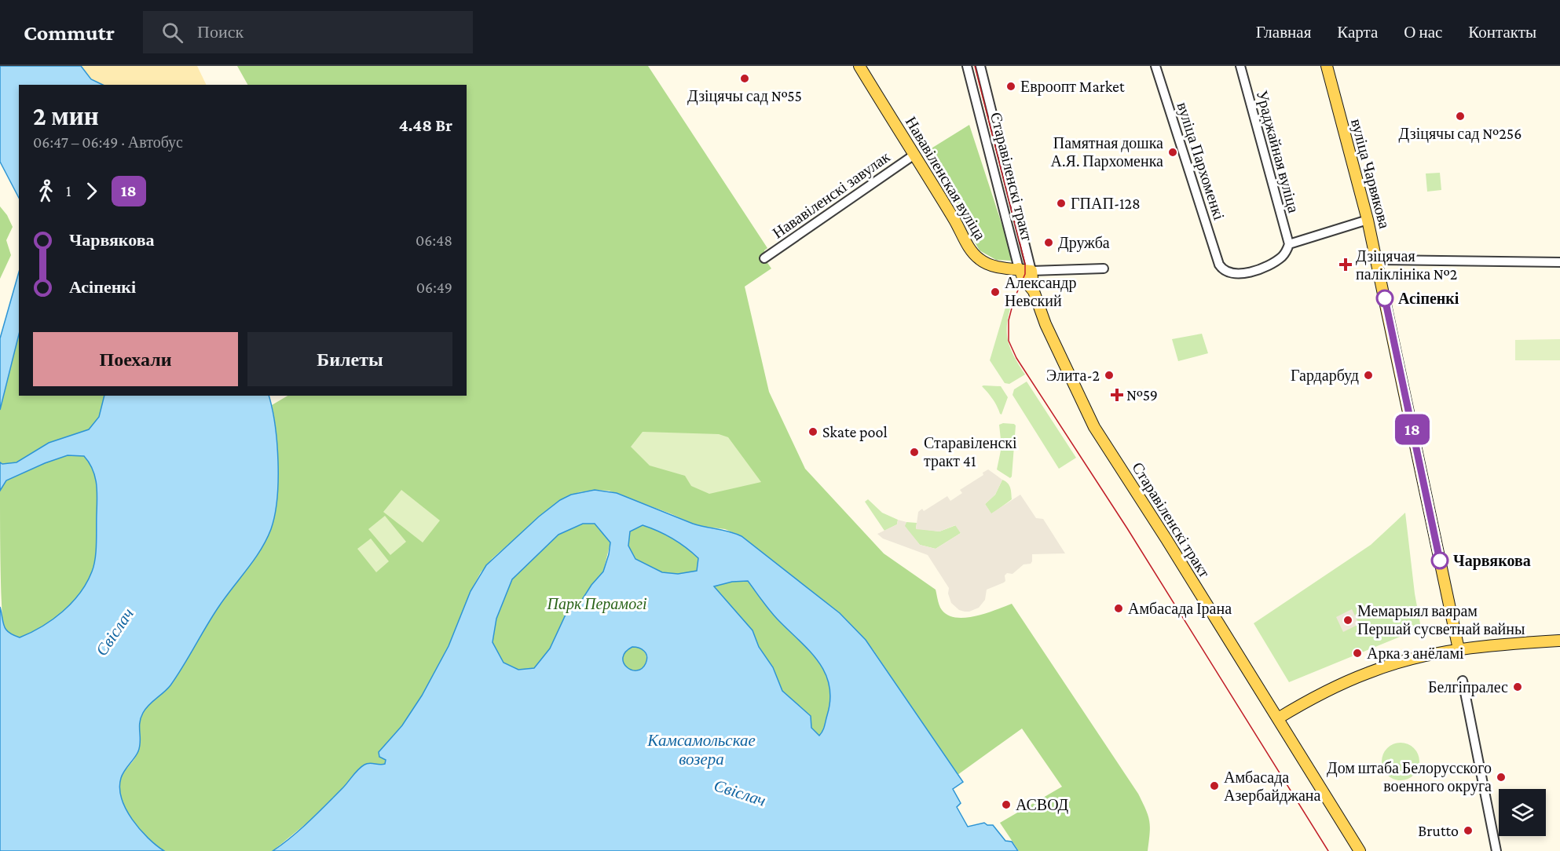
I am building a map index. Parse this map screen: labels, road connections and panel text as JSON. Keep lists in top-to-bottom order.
{
  "streets": {
    "main road": ["вуліца Чарвякова", "Старавіленскі тракт", "Нававіленская вуліца"],
    "street": ["Ураджайная вуліца", "вуліца Пархоменкі", "Нававіленскі завулак"]
  },
  "crossings": [
    ["Ураджайная вуліца", "вуліца Пархоменкі"],
    ["Старавіленскі тракт", "Нававіленская вуліца"],
    ["Нававіленская вуліца", "Нававіленскі завулак"]
  ],
  "water": ["Свіслач", "Камсамольскае возера"],
  "parks": ["Парк Перамогі"],
  "places": {
    "other": [
      "Дзіцячы сад №55",
      "Евроопт Market",
      "Дзіцячы сад №256",
      "Памятная дошка А.Я. Пархоменка",
      "ГПАП-128",
      "Дружба",
      "Александр Невский",
      "Асіпенкі",
      "Элита-2",
      "Гардарбуд",
      "Skate pool",
      "Старавіленскі тракт 41",
      "Чарвякова",
      "Амбасада Ірана",
      "Мемарыял ваярам Першай сусветнай вайны",
      "Арка з анёламі",
      "Белгіпралес",
      "Дом штаба Белорусского военного округа",
      "Амбасада Азербайджана",
      "АСВОД",
      "Brutto"
    ],
    "health": ["Дзіцячая паліклініка №2", "№59"]
  },
  "lines": ["bus line 18"],
  "page": {
    "header": "Commutr",
    "search": "Поиск",
    "nav": [
      "Главная",
      "Карта",
      "О нас",
      "Контакты"
    ],
    "on_map": "18",
    "heading": ["2 мин", "06:47 – 06:49 · Автобус", "4.48 Br"],
    "legs": ["1", "18"],
    "list": [
      {
        "name": "Чарвякова",
        "value": "06:48"
      },
      {
        "name": "Асіпенкі",
        "value": "06:49"
      }
    ],
    "buttons": ["Поехали", "Билеты"]
  }
}
